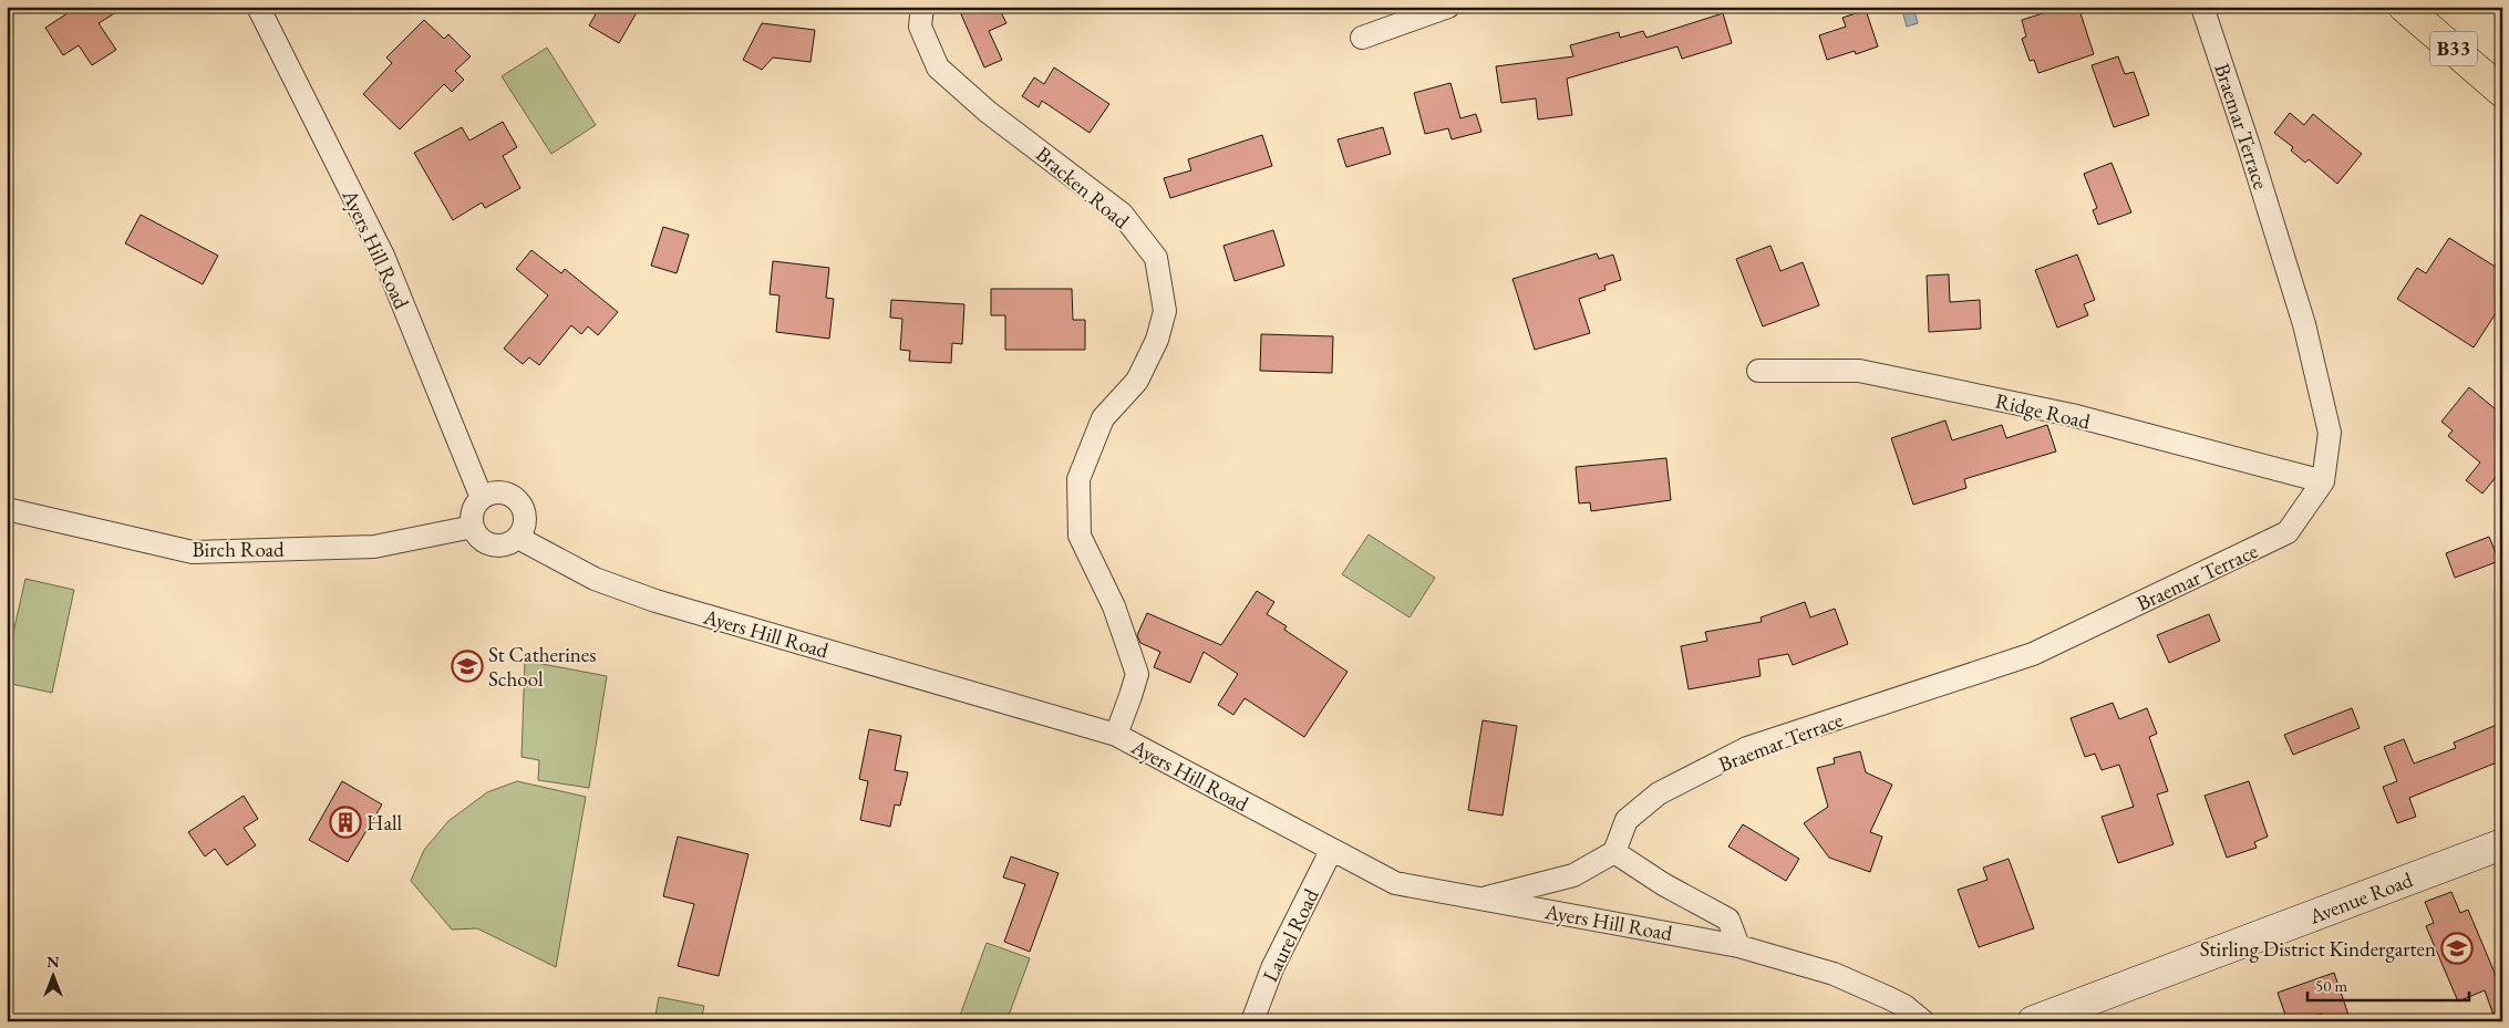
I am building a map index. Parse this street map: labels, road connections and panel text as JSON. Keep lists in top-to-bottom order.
{
  "streets": {
    "highway": ["B33"],
    "street": [
      "Braemar Terrace",
      "Bracken Road",
      "Ayers Hill Road",
      "Ridge Road",
      "Birch Road",
      "Avenue Road",
      "Laurel Road"
    ]
  },
  "crossings": [
    ["Braemar Terrace", "Ridge Road"],
    ["Bracken Road", "Ayers Hill Road"],
    ["Ayers Hill Road", "Birch Road"],
    ["Ayers Hill Road", "Laurel Road"]
  ],
  "places": {
    "school or university": ["St Catherines School", "Stirling District Kindergarten"],
    "building": ["Hall"]
  },
  "scale_bar": "50 m",
  "north": "top"
}
